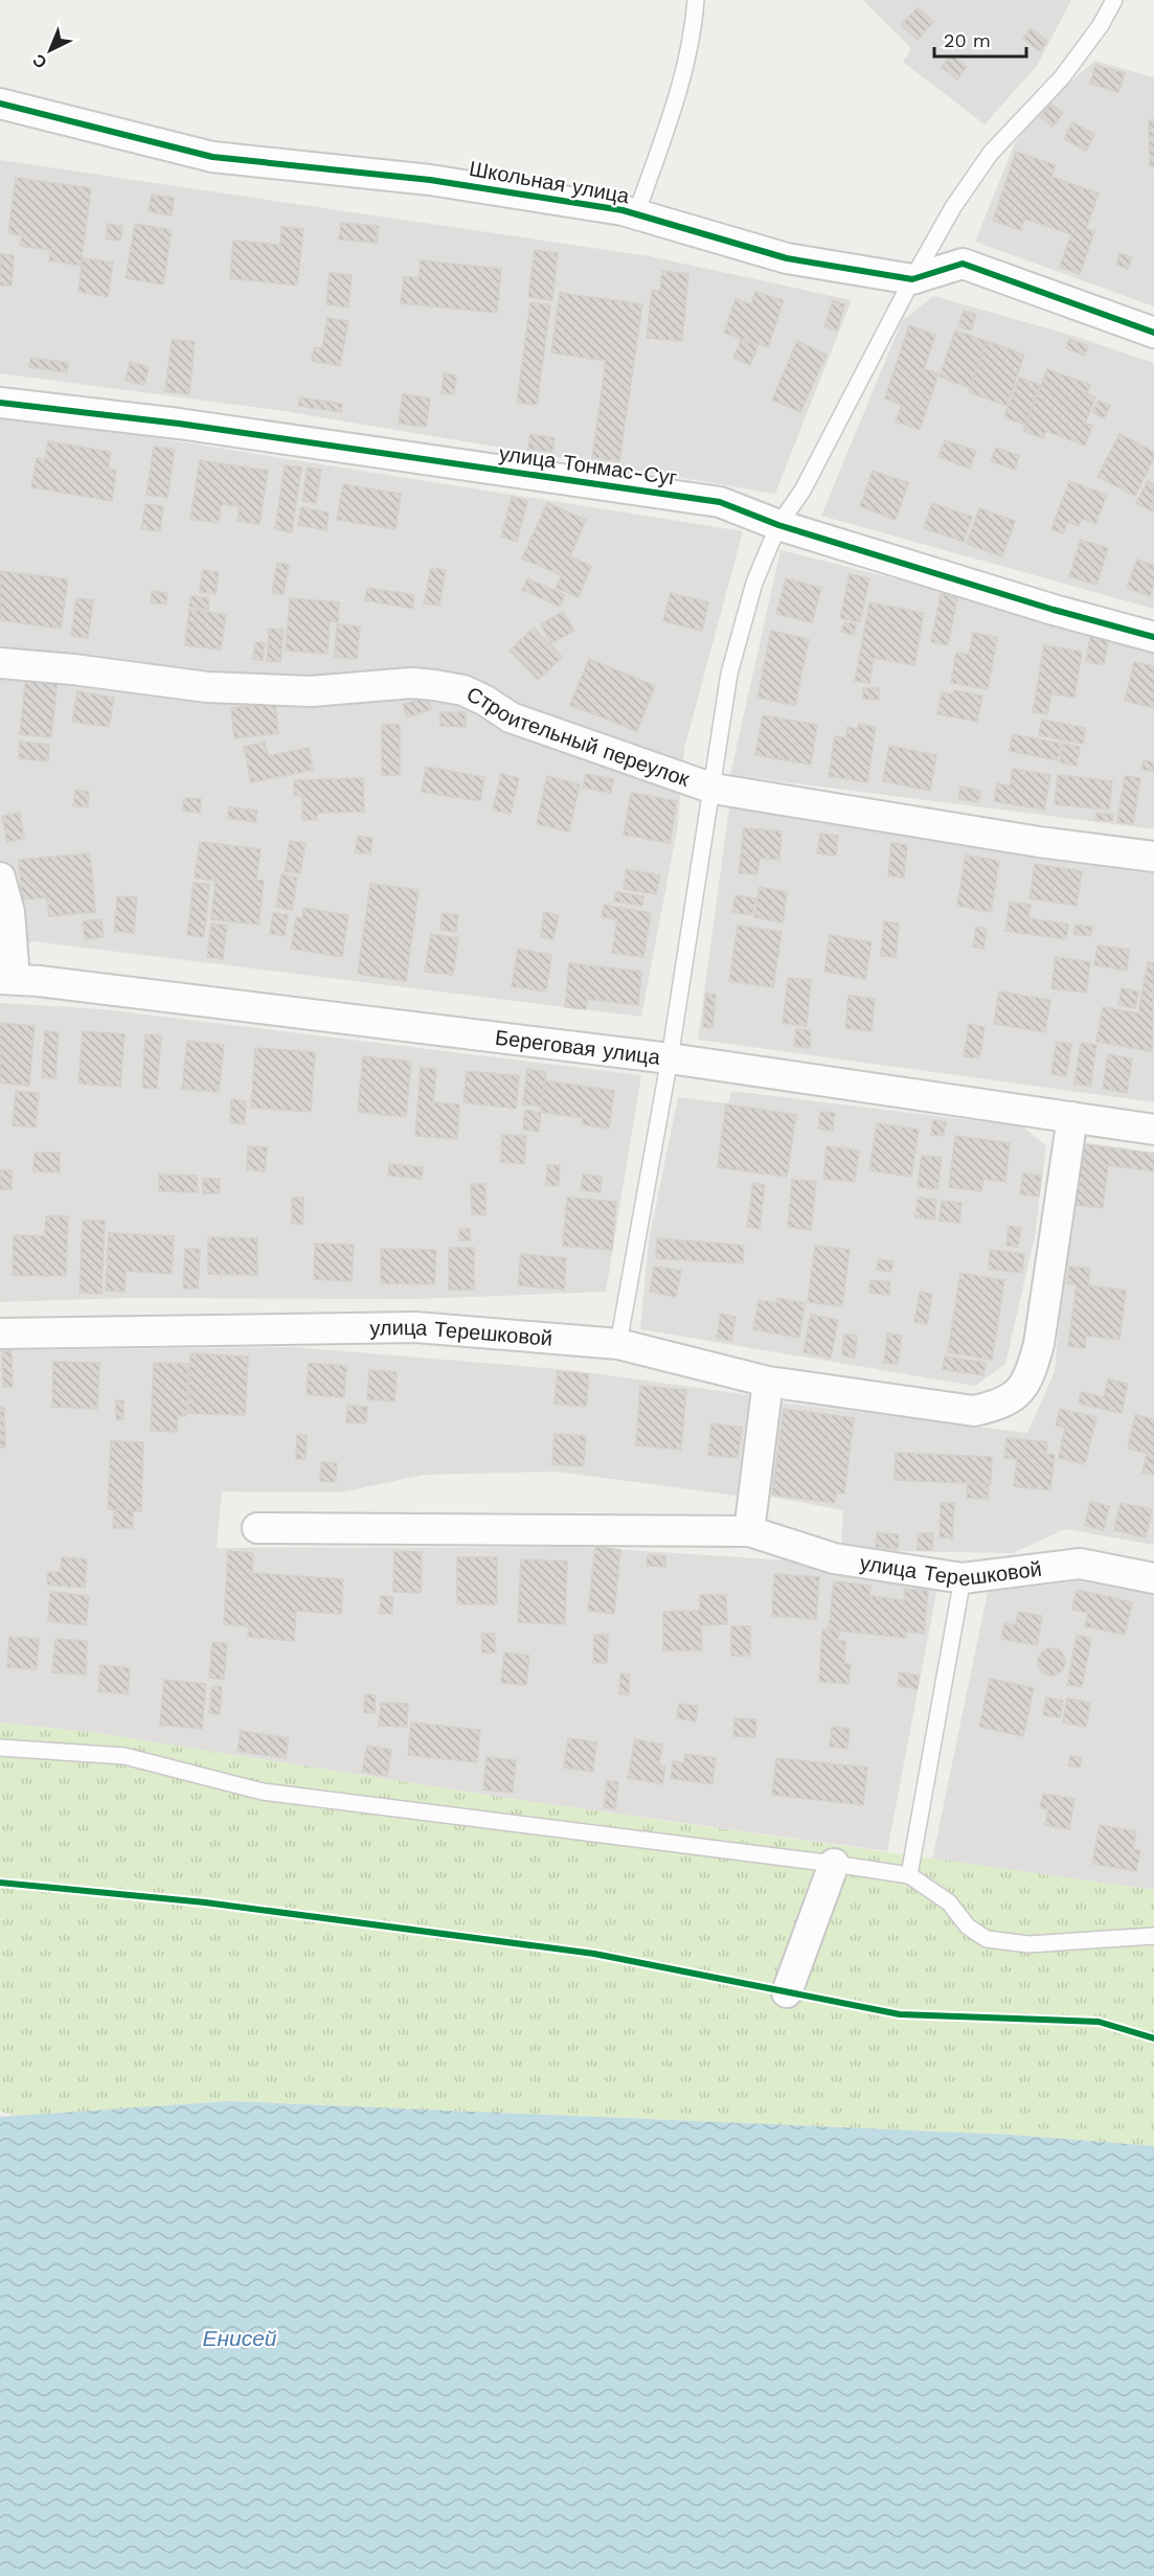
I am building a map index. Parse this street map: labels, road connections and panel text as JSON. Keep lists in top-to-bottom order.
{
  "streets": {
    "street": [
      "Школьная улица",
      "улица Тонмас-Суг",
      "Строительный переулок",
      "Береговая улица",
      "улица Терешковой"
    ]
  },
  "crossings": [
    ["Береговая улица", "улица Терешковой"]
  ],
  "water": ["Енисей"],
  "scale_bar": "20 m",
  "north": "bottom left"
}
